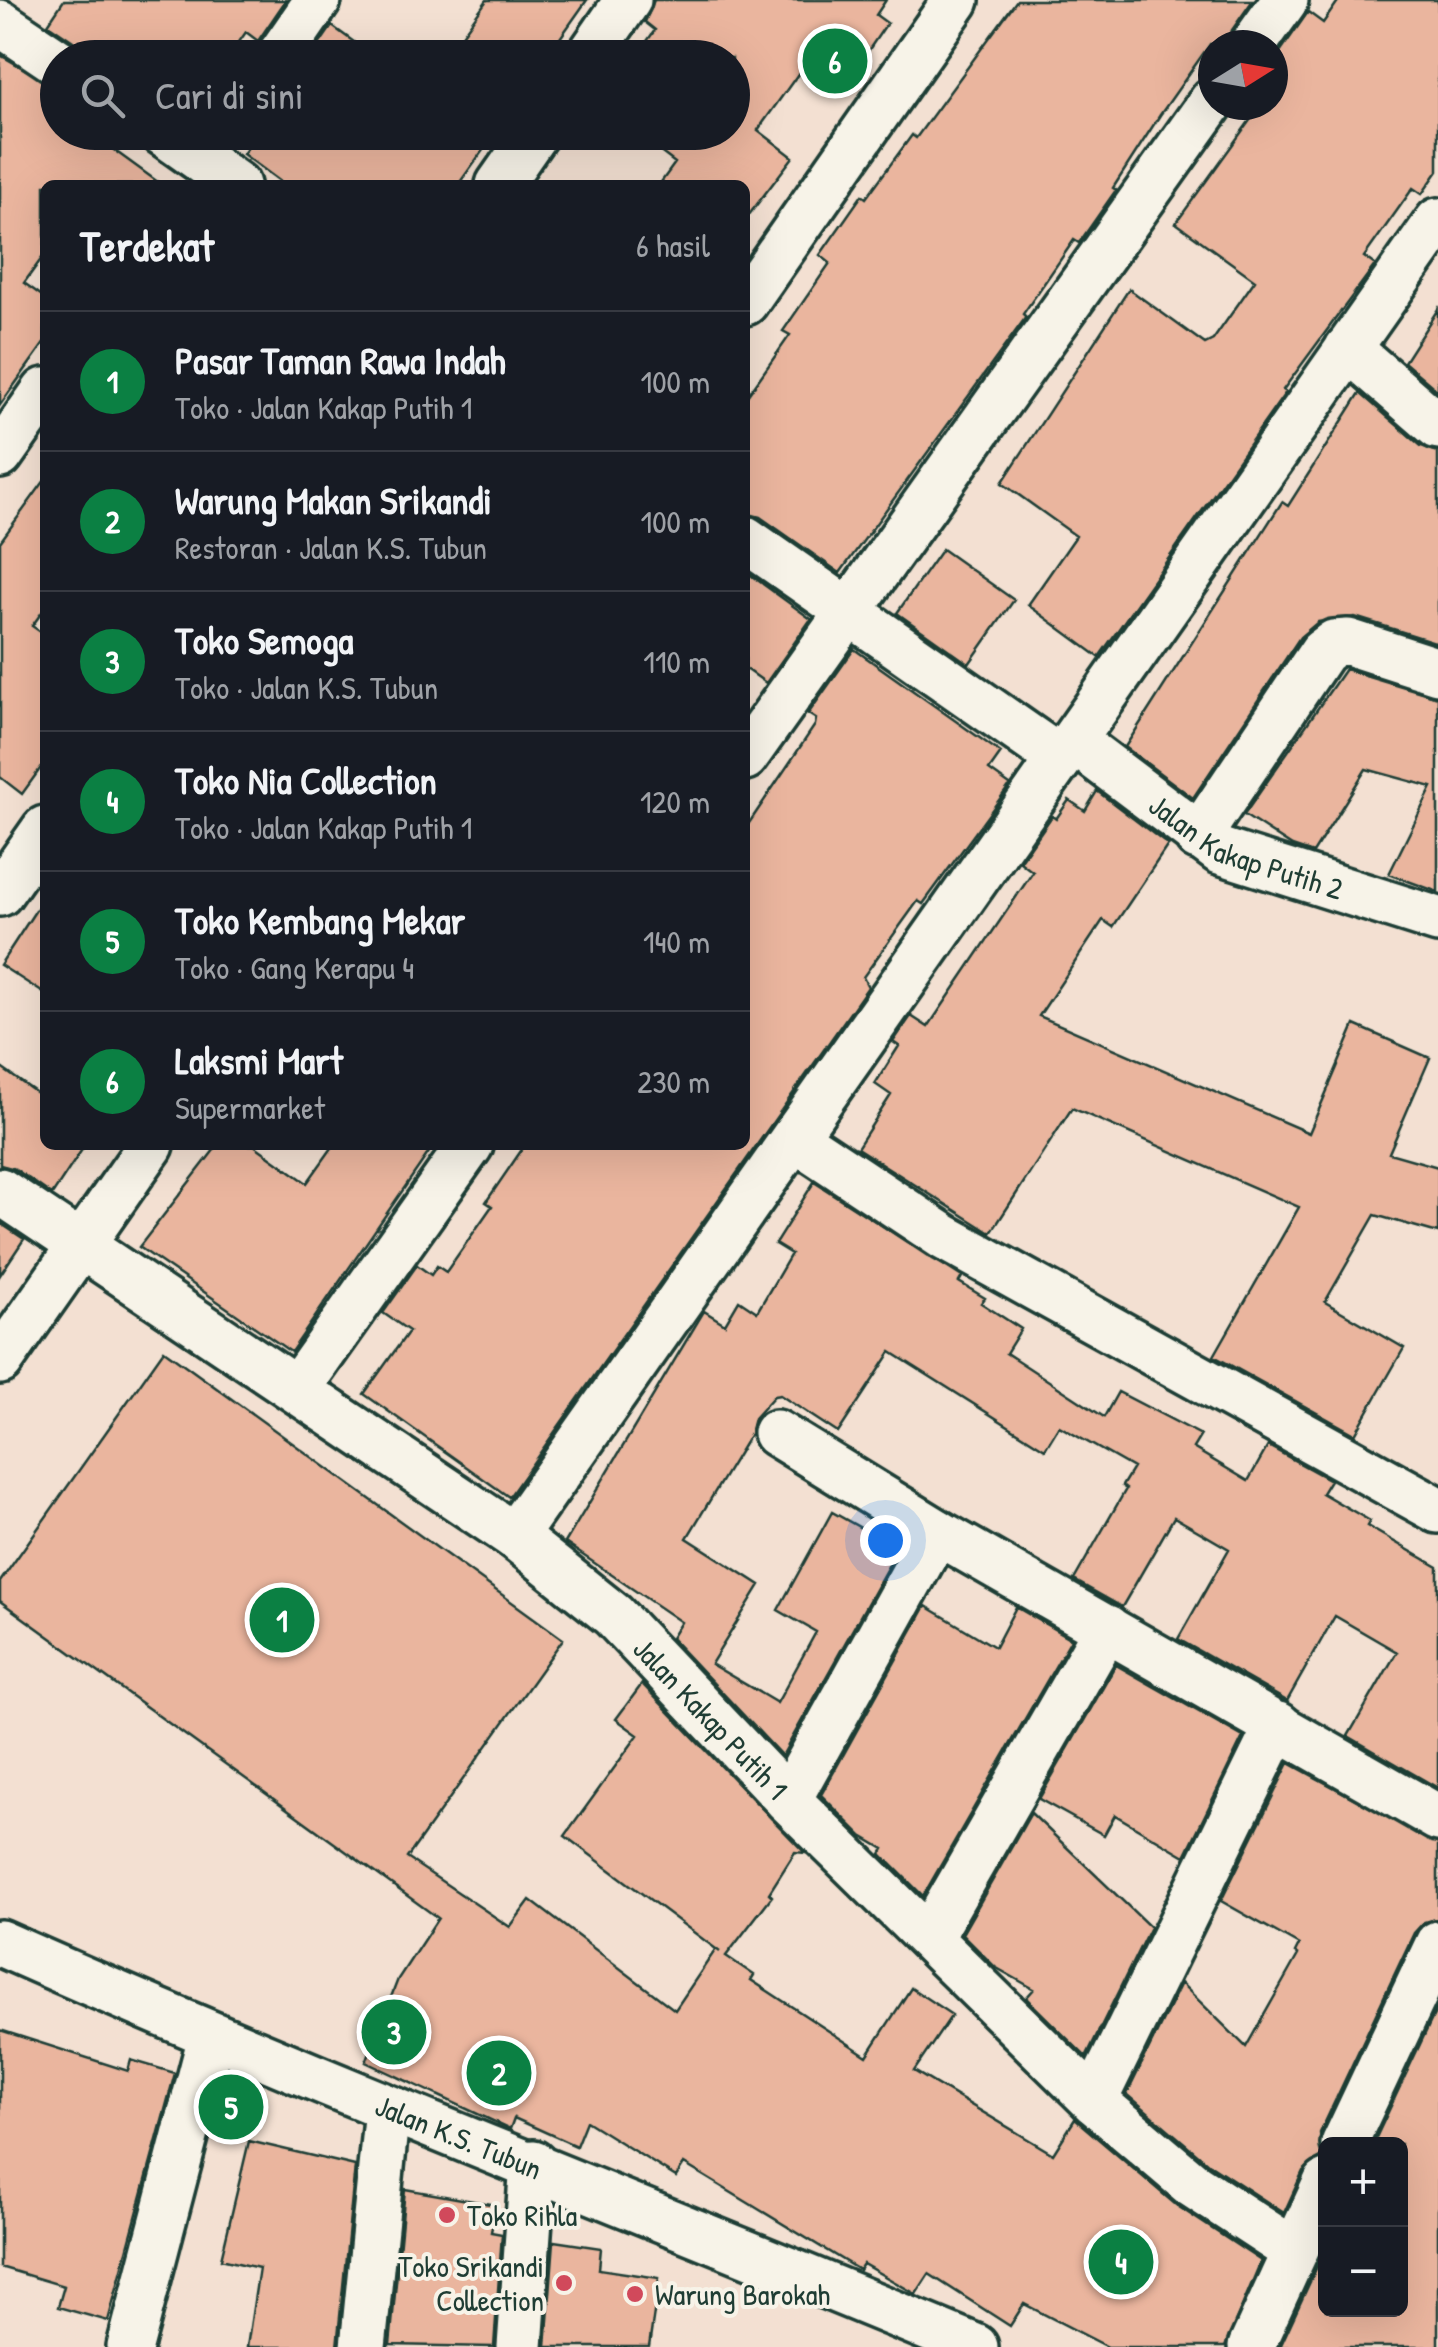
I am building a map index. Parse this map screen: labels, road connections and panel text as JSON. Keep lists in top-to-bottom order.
{
  "streets": {
    "street": ["Jalan Kakap Putih 2", "Jalan Kakap Putih 1", "Jalan K.S. Tubun"]
  },
  "places": ["Toko Rihla", "Toko Srikandi Collection", "Warung Barokah"],
  "north": "right",
  "page": {
    "pins": [
      "6",
      "1",
      "3",
      "2",
      "5",
      "4"
    ],
    "search": "Cari di sini",
    "heading": ["Terdekat", "6 hasil"],
    "list": [
      {
        "mark": "1",
        "name": "Pasar Taman Rawa Indah",
        "note": "Toko · Jalan Kakap Putih 1",
        "value": "100 m"
      },
      {
        "mark": "2",
        "name": "Warung Makan Srikandi",
        "note": "Restoran · Jalan K.S. Tubun",
        "value": "100 m"
      },
      {
        "mark": "3",
        "name": "Toko Semoga",
        "note": "Toko · Jalan K.S. Tubun",
        "value": "110 m"
      },
      {
        "mark": "4",
        "name": "Toko Nia Collection",
        "note": "Toko · Jalan Kakap Putih 1",
        "value": "120 m"
      },
      {
        "mark": "5",
        "name": "Toko Kembang Mekar",
        "note": "Toko · Gang Kerapu 4",
        "value": "140 m"
      },
      {
        "mark": "6",
        "name": "Laksmi Mart",
        "note": "Supermarket",
        "value": "230 m"
      }
    ],
    "map_buttons": ["+", "−"]
  }
}
